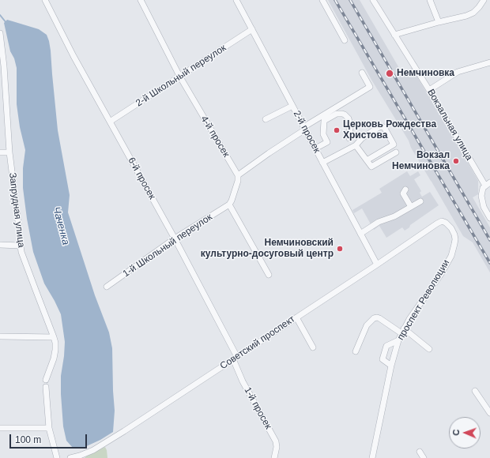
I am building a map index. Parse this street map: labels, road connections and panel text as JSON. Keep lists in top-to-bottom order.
{
  "streets": {
    "street": [
      "2-й Школьный переулок",
      "Вокзальная улица",
      "2-й просек",
      "4-й просек",
      "6-й просек",
      "Запрудная улица",
      "1-й Школьный переулок",
      "проспект Революции",
      "Советский проспект",
      "1-й просек"
    ]
  },
  "crossings": [
    ["2-й Школьный переулок", "2-й просек"],
    ["2-й Школьный переулок", "4-й просек"],
    ["2-й Школьный переулок", "6-й просек"],
    ["2-й просек", "Советский проспект"],
    ["6-й просек", "1-й Школьный переулок"],
    ["6-й просек", "Советский проспект"],
    ["6-й просек", "1-й просек"],
    ["проспект Революции", "Советский проспект"],
    ["Советский проспект", "1-й просек"]
  ],
  "water": ["Чаченка"],
  "places": [
    "Немчиновка",
    "Церковь Рождества Христова",
    "Вокзал Немчиновка",
    "Немчиновский культурно-досуговый центр"
  ],
  "scale_bar": "100 m",
  "north": "left"
}
